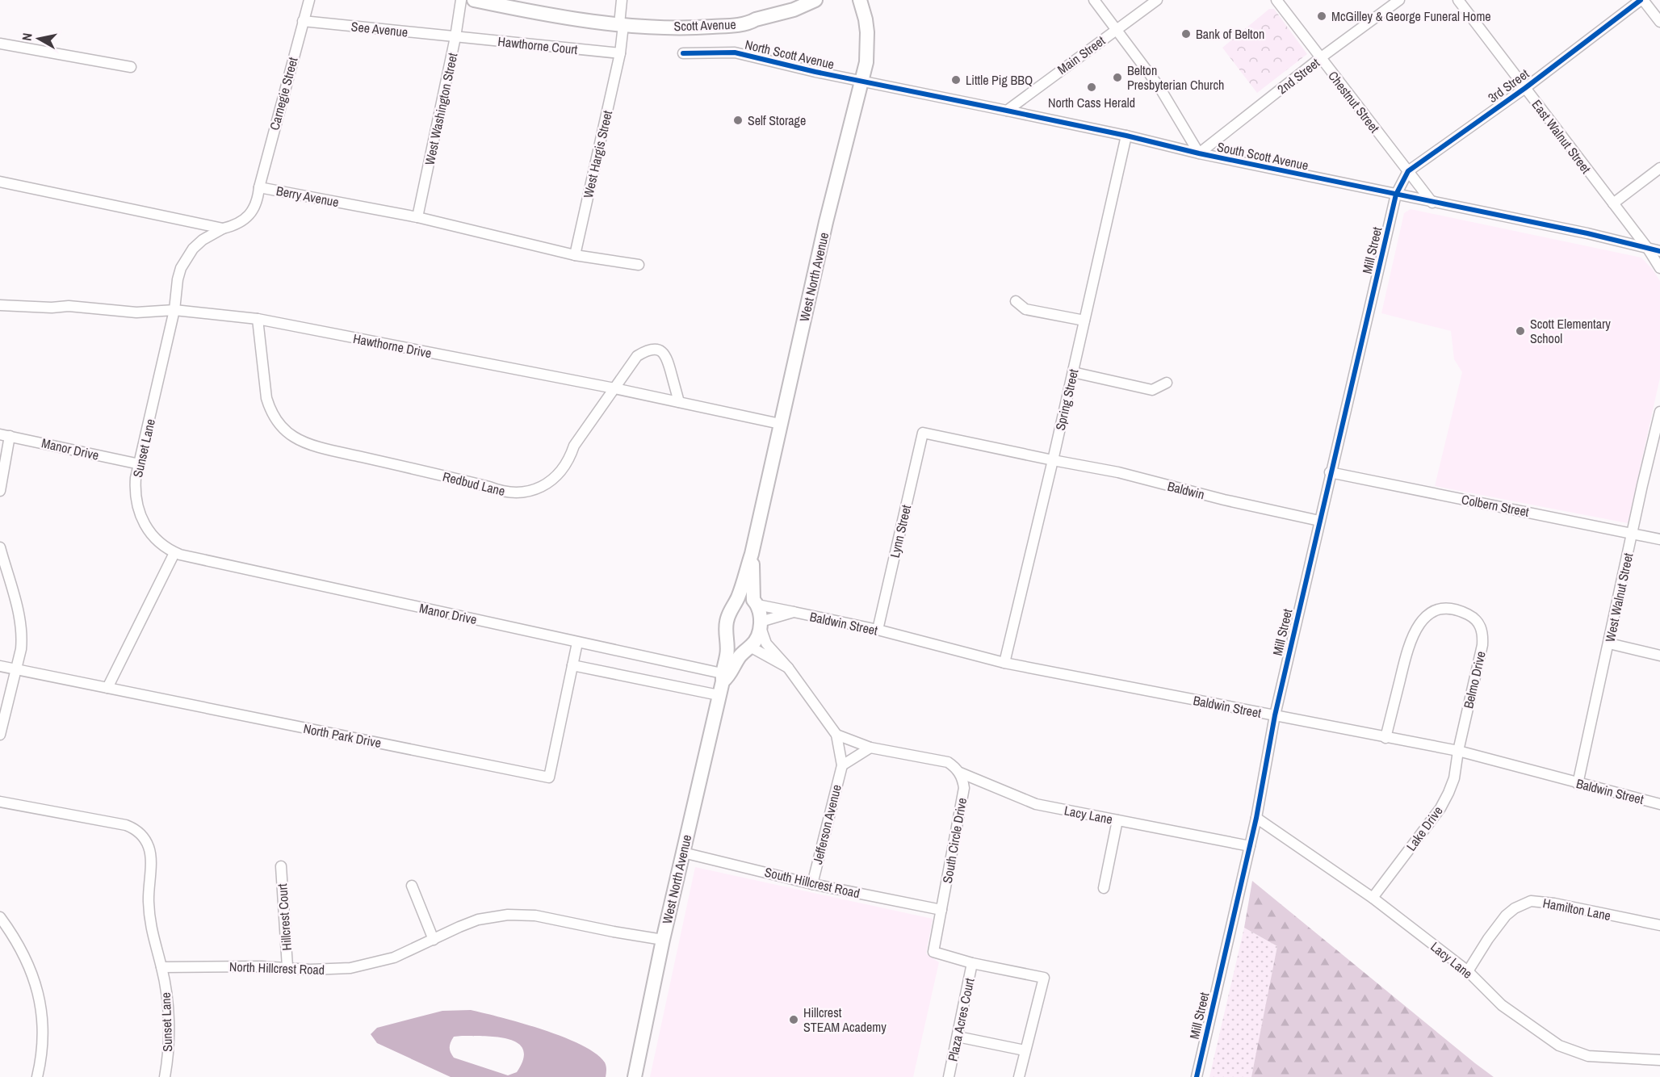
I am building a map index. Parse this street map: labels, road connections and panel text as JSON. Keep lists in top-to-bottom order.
{
  "streets": {
    "main road": ["Scott Avenue", "West North Avenue"],
    "street": [
      "See Avenue",
      "Hawthorne Court",
      "North Scott Avenue",
      "Main Street",
      "2nd Street",
      "3rd Street",
      "Carnegie Street",
      "Chestnut Street",
      "West Washington Street",
      "East Walnut Street",
      "West Hargis Street",
      "South Scott Avenue",
      "Berry Avenue",
      "Mill Street",
      "Hawthorne Drive",
      "Spring Street",
      "Sunset Lane",
      "Manor Drive",
      "Redbud Lane",
      "Baldwin",
      "Colbern Street",
      "Lynn Street",
      "West Walnut Street",
      "Baldwin Street",
      "Belmo Drive",
      "North Park Drive",
      "Lacy Lane",
      "Jefferson Avenue",
      "Lake Drive",
      "South Circle Drive",
      "South Hillcrest Road",
      "Hamilton Lane",
      "Hillcrest Court",
      "North Hillcrest Road",
      "Plaza Acres Court"
    ]
  },
  "crossings": [
    ["Scott Avenue", "West Hargis Street"],
    ["See Avenue", "Hawthorne Court"],
    ["See Avenue", "Carnegie Street"],
    ["See Avenue", "West Washington Street"],
    ["Hawthorne Court", "West Washington Street"],
    ["Hawthorne Court", "West Hargis Street"],
    ["North Scott Avenue", "South Scott Avenue"],
    ["North Scott Avenue", "West North Avenue"],
    ["Main Street", "South Scott Avenue"],
    ["2nd Street", "Chestnut Street"],
    ["2nd Street", "South Scott Avenue"],
    ["3rd Street", "Chestnut Street"],
    ["3rd Street", "East Walnut Street"],
    ["3rd Street", "South Scott Avenue"],
    ["3rd Street", "Mill Street"],
    ["Carnegie Street", "Berry Avenue"],
    ["Chestnut Street", "South Scott Avenue"],
    ["West Washington Street", "Berry Avenue"],
    ["East Walnut Street", "South Scott Avenue"],
    ["West Hargis Street", "Berry Avenue"],
    ["South Scott Avenue", "Mill Street"],
    ["South Scott Avenue", "West North Avenue"],
    ["South Scott Avenue", "Spring Street"],
    ["Berry Avenue", "Sunset Lane"],
    ["Mill Street", "Baldwin"],
    ["Mill Street", "Colbern Street"],
    ["Mill Street", "Baldwin Street"],
    ["Mill Street", "Lacy Lane"],
    ["West North Avenue", "Hawthorne Drive"],
    ["West North Avenue", "Manor Drive"],
    ["West North Avenue", "Baldwin Street"],
    ["West North Avenue", "South Hillcrest Road"],
    ["West North Avenue", "North Hillcrest Road"],
    ["Hawthorne Drive", "Sunset Lane"],
    ["Hawthorne Drive", "Redbud Lane"],
    ["Spring Street", "Baldwin"],
    ["Spring Street", "Baldwin Street"],
    ["Sunset Lane", "Manor Drive"],
    ["Sunset Lane", "North Hillcrest Road"],
    ["Manor Drive", "North Park Drive"],
    ["Baldwin", "Lynn Street"],
    ["Colbern Street", "West Walnut Street"],
    ["Lynn Street", "Baldwin Street"],
    ["West Walnut Street", "Baldwin Street"],
    ["Baldwin Street", "Belmo Drive"],
    ["Baldwin Street", "Lake Drive"],
    ["Belmo Drive", "Lake Drive"],
    ["Lacy Lane", "Lake Drive"],
    ["Lacy Lane", "South Circle Drive"],
    ["Lacy Lane", "Hamilton Lane"],
    ["Jefferson Avenue", "South Hillcrest Road"],
    ["South Circle Drive", "South Hillcrest Road"],
    ["South Circle Drive", "Plaza Acres Court"],
    ["Hillcrest Court", "North Hillcrest Road"]
  ],
  "places": [
    "McGilley & George Funeral Home",
    "Bank of Belton",
    "Belton Presbyterian Church",
    "Little Pig BBQ",
    "North Cass Herald",
    "Self Storage",
    "Scott Elementary School",
    "Hillcrest STEAM Academy"
  ],
  "north": "left"
}
